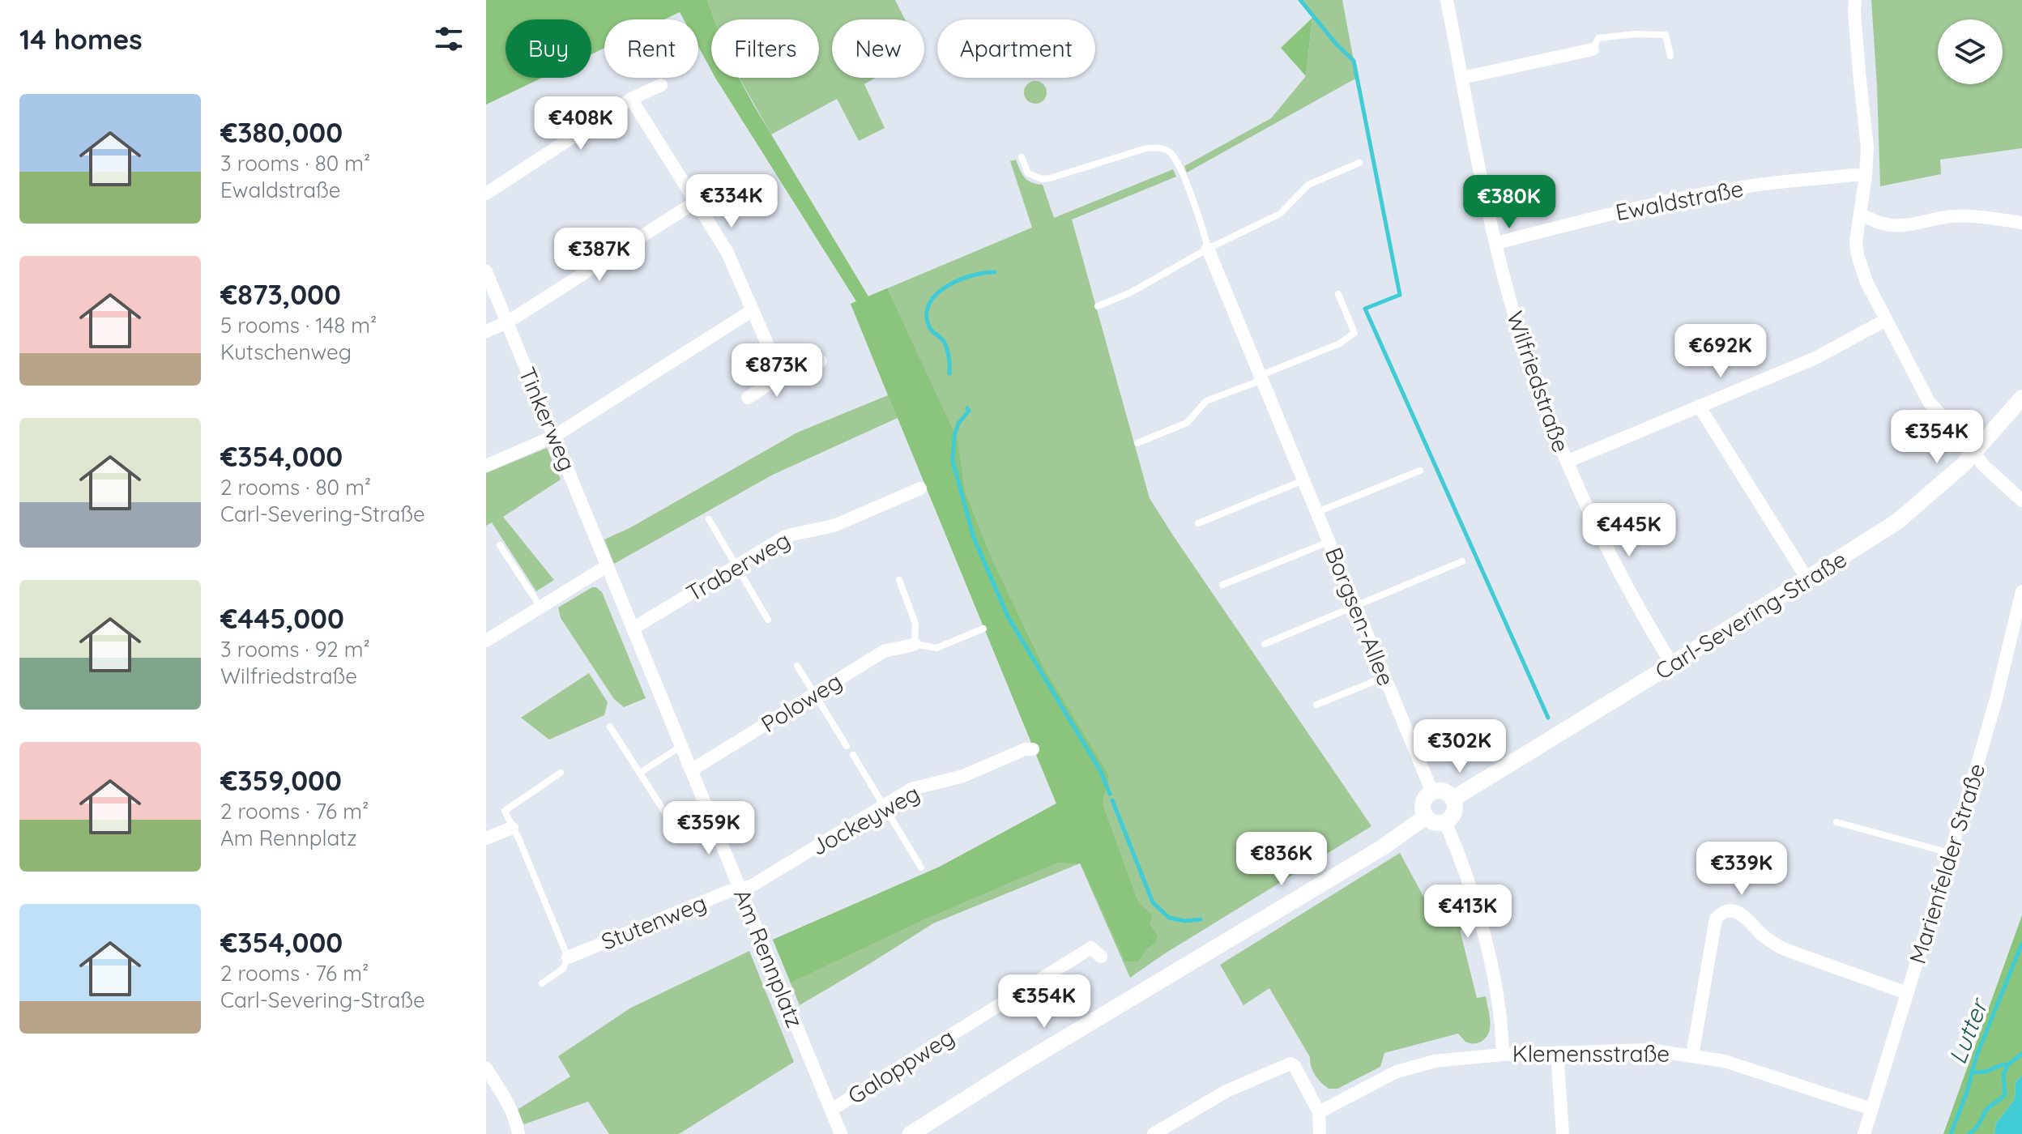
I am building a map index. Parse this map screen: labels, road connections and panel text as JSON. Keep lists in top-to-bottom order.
{
  "streets": {
    "street": [
      "Ewaldstraße",
      "Wilfriedstraße",
      "Tinkerweg",
      "Traberweg",
      "Carl-Severing-Straße",
      "Borgsen-Allee",
      "Poloweg",
      "Jockeyweg",
      "Marienfelder Straße",
      "Stutenweg",
      "Am Rennplatz",
      "Klemensstraße",
      "Galoppweg"
    ]
  },
  "crossings": [
    ["Ewaldstraße", "Wilfriedstraße"],
    ["Wilfriedstraße", "Carl-Severing-Straße"],
    ["Tinkerweg", "Am Rennplatz"],
    ["Traberweg", "Am Rennplatz"],
    ["Carl-Severing-Straße", "Borgsen-Allee"],
    ["Carl-Severing-Straße", "Klemensstraße"],
    ["Borgsen-Allee", "Klemensstraße"],
    ["Poloweg", "Am Rennplatz"],
    ["Jockeyweg", "Stutenweg"],
    ["Jockeyweg", "Am Rennplatz"],
    ["Marienfelder Straße", "Klemensstraße"],
    ["Stutenweg", "Am Rennplatz"],
    ["Am Rennplatz", "Galoppweg"]
  ],
  "water": ["Lutter"],
  "page": {
    "heading": "14 homes",
    "chip": [
      "Buy",
      "Rent",
      "Filters",
      "New",
      "Apartment"
    ],
    "list": [
      {
        "name": "€380,000",
        "note": "3 rooms · 80 m² · Ewaldstraße"
      },
      {
        "name": "€873,000",
        "note": "5 rooms · 148 m² · Kutschenweg"
      },
      {
        "name": "€354,000",
        "note": "2 rooms · 80 m² · Carl-Severing-Straße"
      },
      {
        "name": "€445,000",
        "note": "3 rooms · 92 m² · Wilfriedstraße"
      },
      {
        "name": "€359,000",
        "note": "2 rooms · 76 m² · Am Rennplatz"
      },
      {
        "name": "€354,000",
        "note": "2 rooms · 76 m² · Carl-Severing-Straße"
      }
    ],
    "price": [
      "€408K",
      "€334K",
      "€380K",
      "€387K",
      "€692K",
      "€873K",
      "€354K",
      "€445K",
      "€302K",
      "€359K",
      "€836K",
      "€339K",
      "€413K",
      "€354K"
    ]
  }
}
